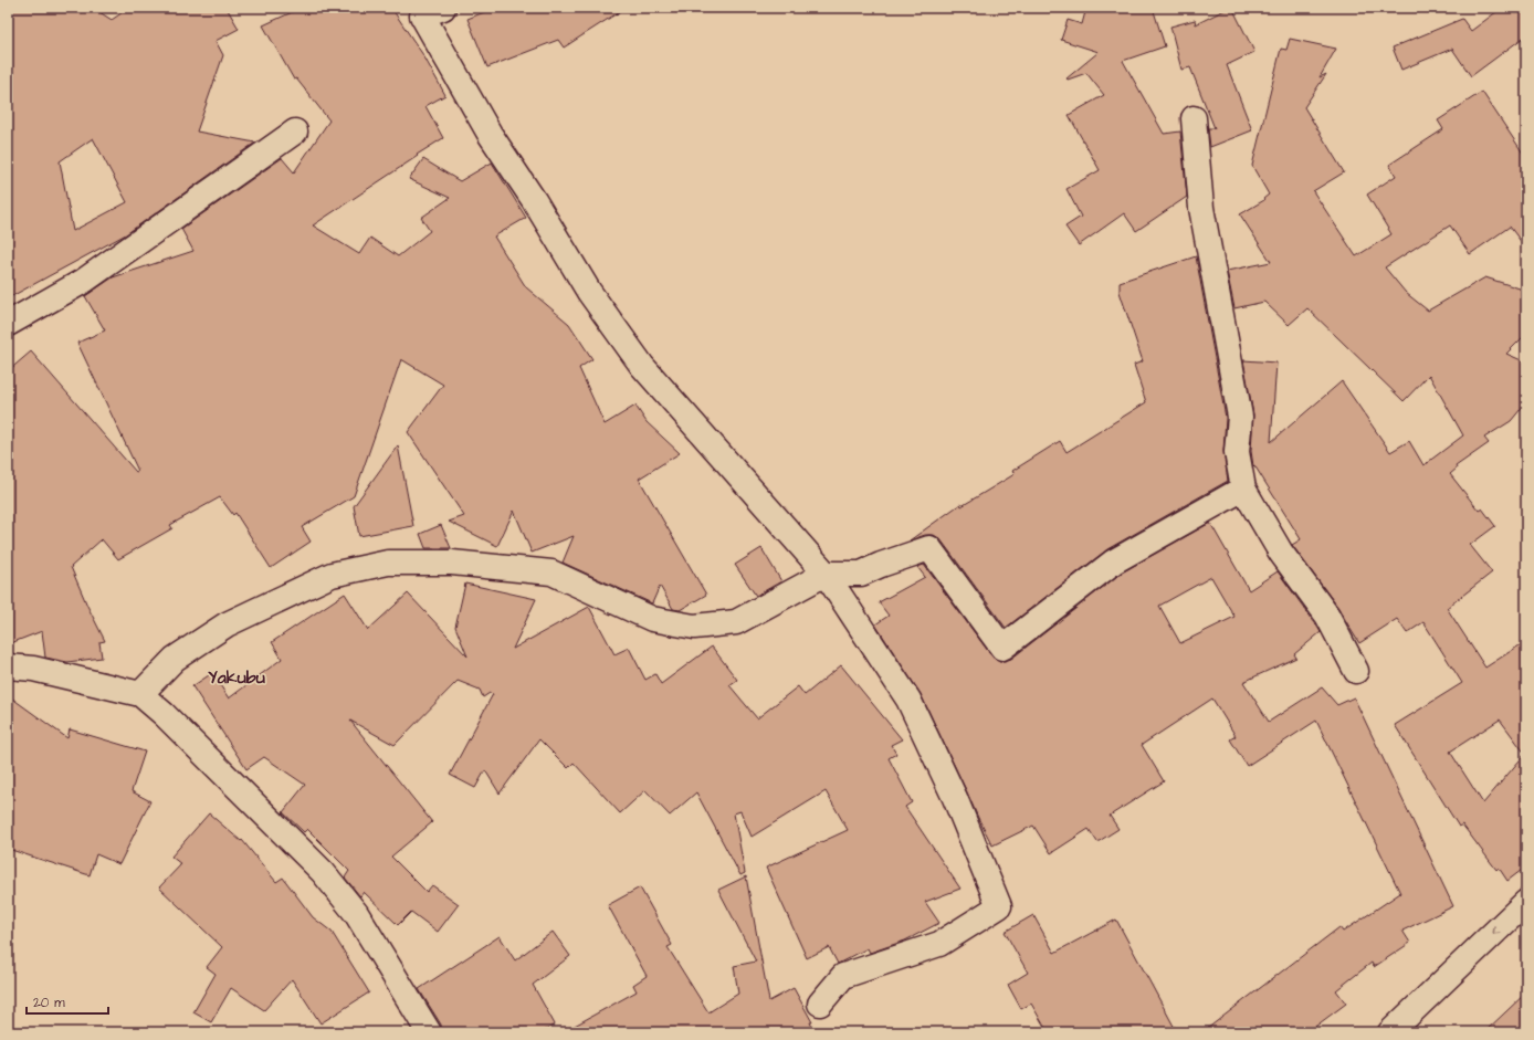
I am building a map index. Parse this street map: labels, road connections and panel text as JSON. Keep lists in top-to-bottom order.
{
  "districts": ["Yakubu"],
  "scale_bar": "20 m"
}
